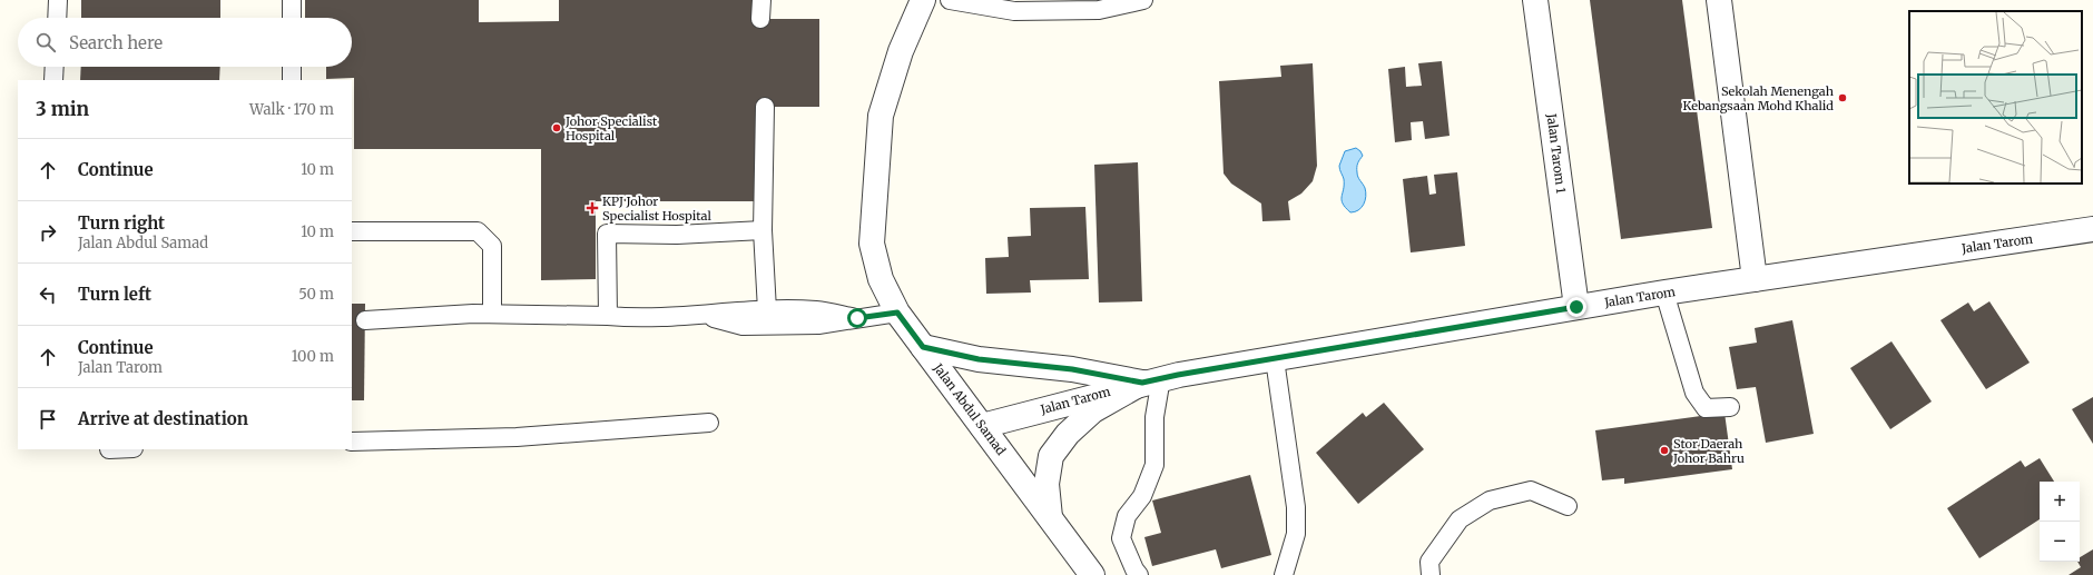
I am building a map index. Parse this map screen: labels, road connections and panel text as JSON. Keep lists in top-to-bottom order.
{
  "streets": {
    "street": ["Jalan Tarom 1", "Jalan Tarom", "Jalan Abdul Samad"]
  },
  "crossings": [
    ["Jalan Tarom 1", "Jalan Tarom"],
    ["Jalan Tarom", "Jalan Abdul Samad"]
  ],
  "places": {
    "other": ["Sekolah Menengah Kebangsaan Mohd Khalid", "Johor Specialist Hospital", "Stor Daerah Johor Bahru"],
    "health": ["KPJ Johor Specialist Hospital"]
  },
  "page": {
    "search": "Search here",
    "heading": ["3 min", "Walk · 170 m"],
    "list": [
      ["Continue", "10 m"],
      ["Turn right", "Jalan Abdul Samad", "10 m"],
      ["Turn left", "50 m"],
      ["Continue", "Jalan Tarom", "100 m"],
      "Arrive at destination"
    ],
    "map_buttons": ["+", "−"]
  }
}
